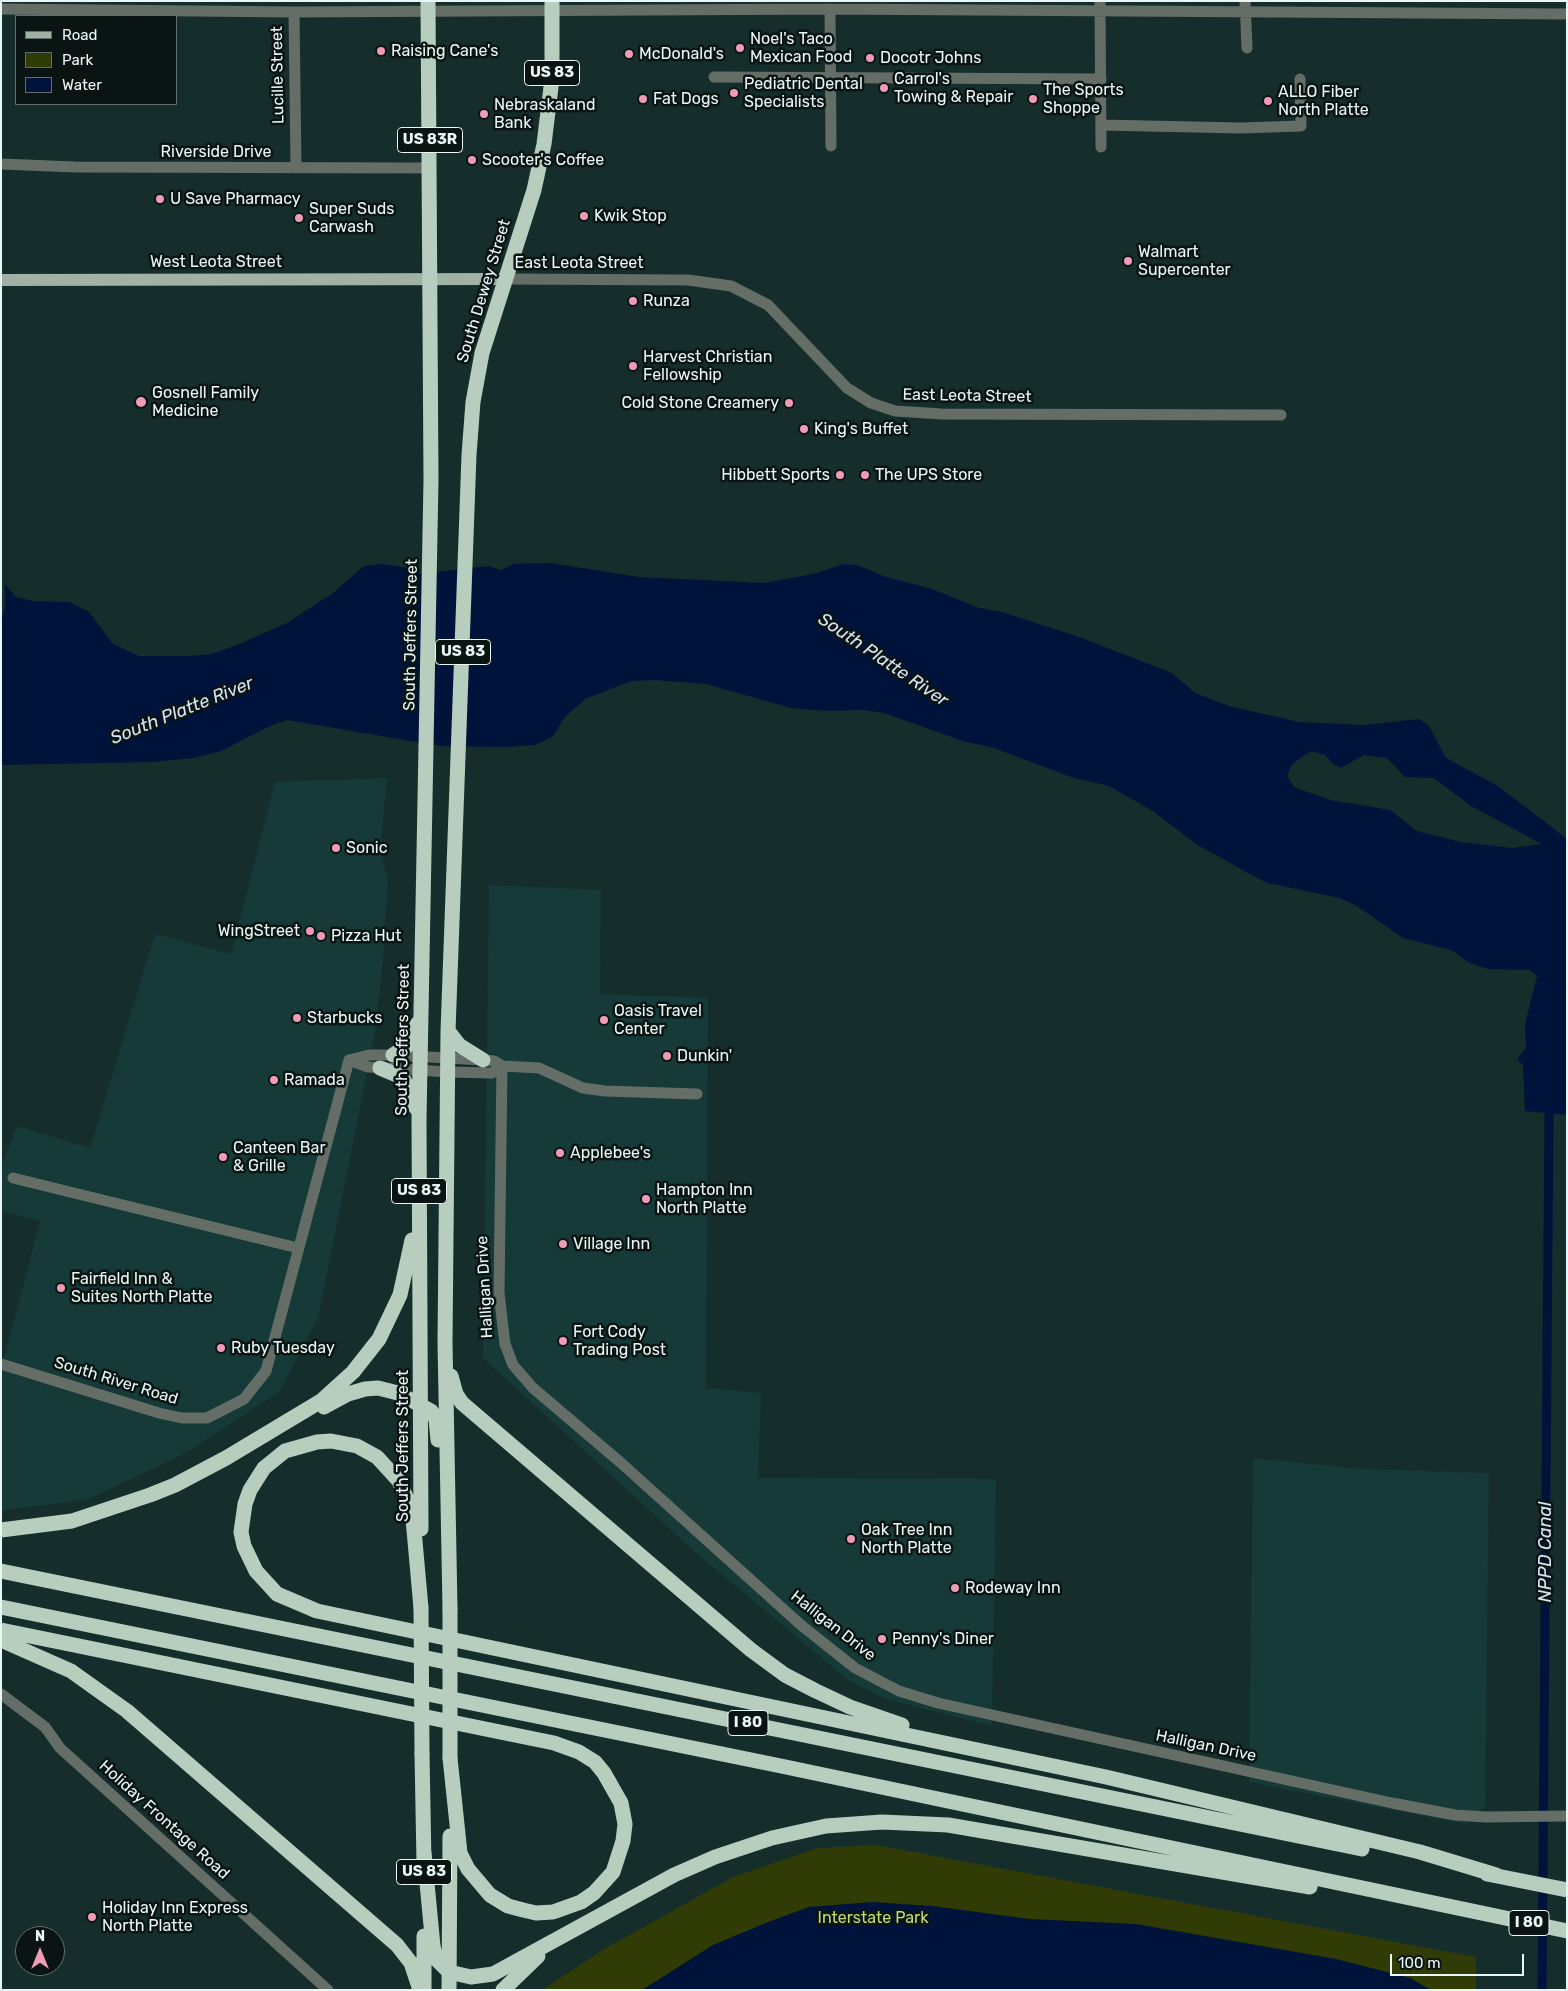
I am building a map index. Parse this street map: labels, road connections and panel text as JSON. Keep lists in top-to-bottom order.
{
  "streets": {
    "highway": [
      "US 83",
      "US 83R",
      "South Dewey Street",
      "South Jeffers Street",
      "I 80"
    ],
    "main road": ["West Leota Street", "East Leota Street"],
    "street": [
      "Lucille Street",
      "Riverside Drive",
      "Halligan Drive",
      "South River Road",
      "Holiday Frontage Road"
    ]
  },
  "crossings": [
    ["US 83", "South Dewey Street"],
    ["Lucille Street", "Riverside Drive"],
    ["Riverside Drive", "South Jeffers Street"],
    ["West Leota Street", "East Leota Street"],
    ["West Leota Street", "South Jeffers Street"],
    ["East Leota Street", "South Dewey Street"],
    ["East Leota Street", "South Jeffers Street"]
  ],
  "water": ["South Platte River", "NPPD Canal"],
  "parks": ["Interstate Park"],
  "places": [
    "Noel's Taco Mexican Food",
    "Raising Cane's",
    "McDonald's",
    "Docotr Johns",
    "Carrol's Towing & Repair",
    "Pediatric Dental Specialists",
    "Fat Dogs",
    "The Sports Shoppe",
    "ALLO Fiber North Platte",
    "Nebraskaland Bank",
    "Scooter's Coffee",
    "U Save Pharmacy",
    "Kwik Stop",
    "Super Suds Carwash",
    "Walmart Supercenter",
    "Runza",
    "Harvest Christian Fellowship",
    "Gosnell Family Medicine",
    "Cold Stone Creamery",
    "King's Buffet",
    "Hibbett Sports",
    "The UPS Store",
    "Sonic",
    "WingStreet",
    "Pizza Hut",
    "Starbucks",
    "Oasis Travel Center",
    "Dunkin'",
    "Ramada",
    "Applebee's",
    "Canteen Bar & Grille",
    "Hampton Inn North Platte",
    "Village Inn",
    "Fairfield Inn & Suites North Platte",
    "Fort Cody Trading Post",
    "Ruby Tuesday",
    "Oak Tree Inn North Platte",
    "Rodeway Inn",
    "Penny's Diner",
    "Holiday Inn Express North Platte"
  ],
  "legend": ["Road", "Park", "Water"],
  "scale_bar": "100 m",
  "north": "top"
}
